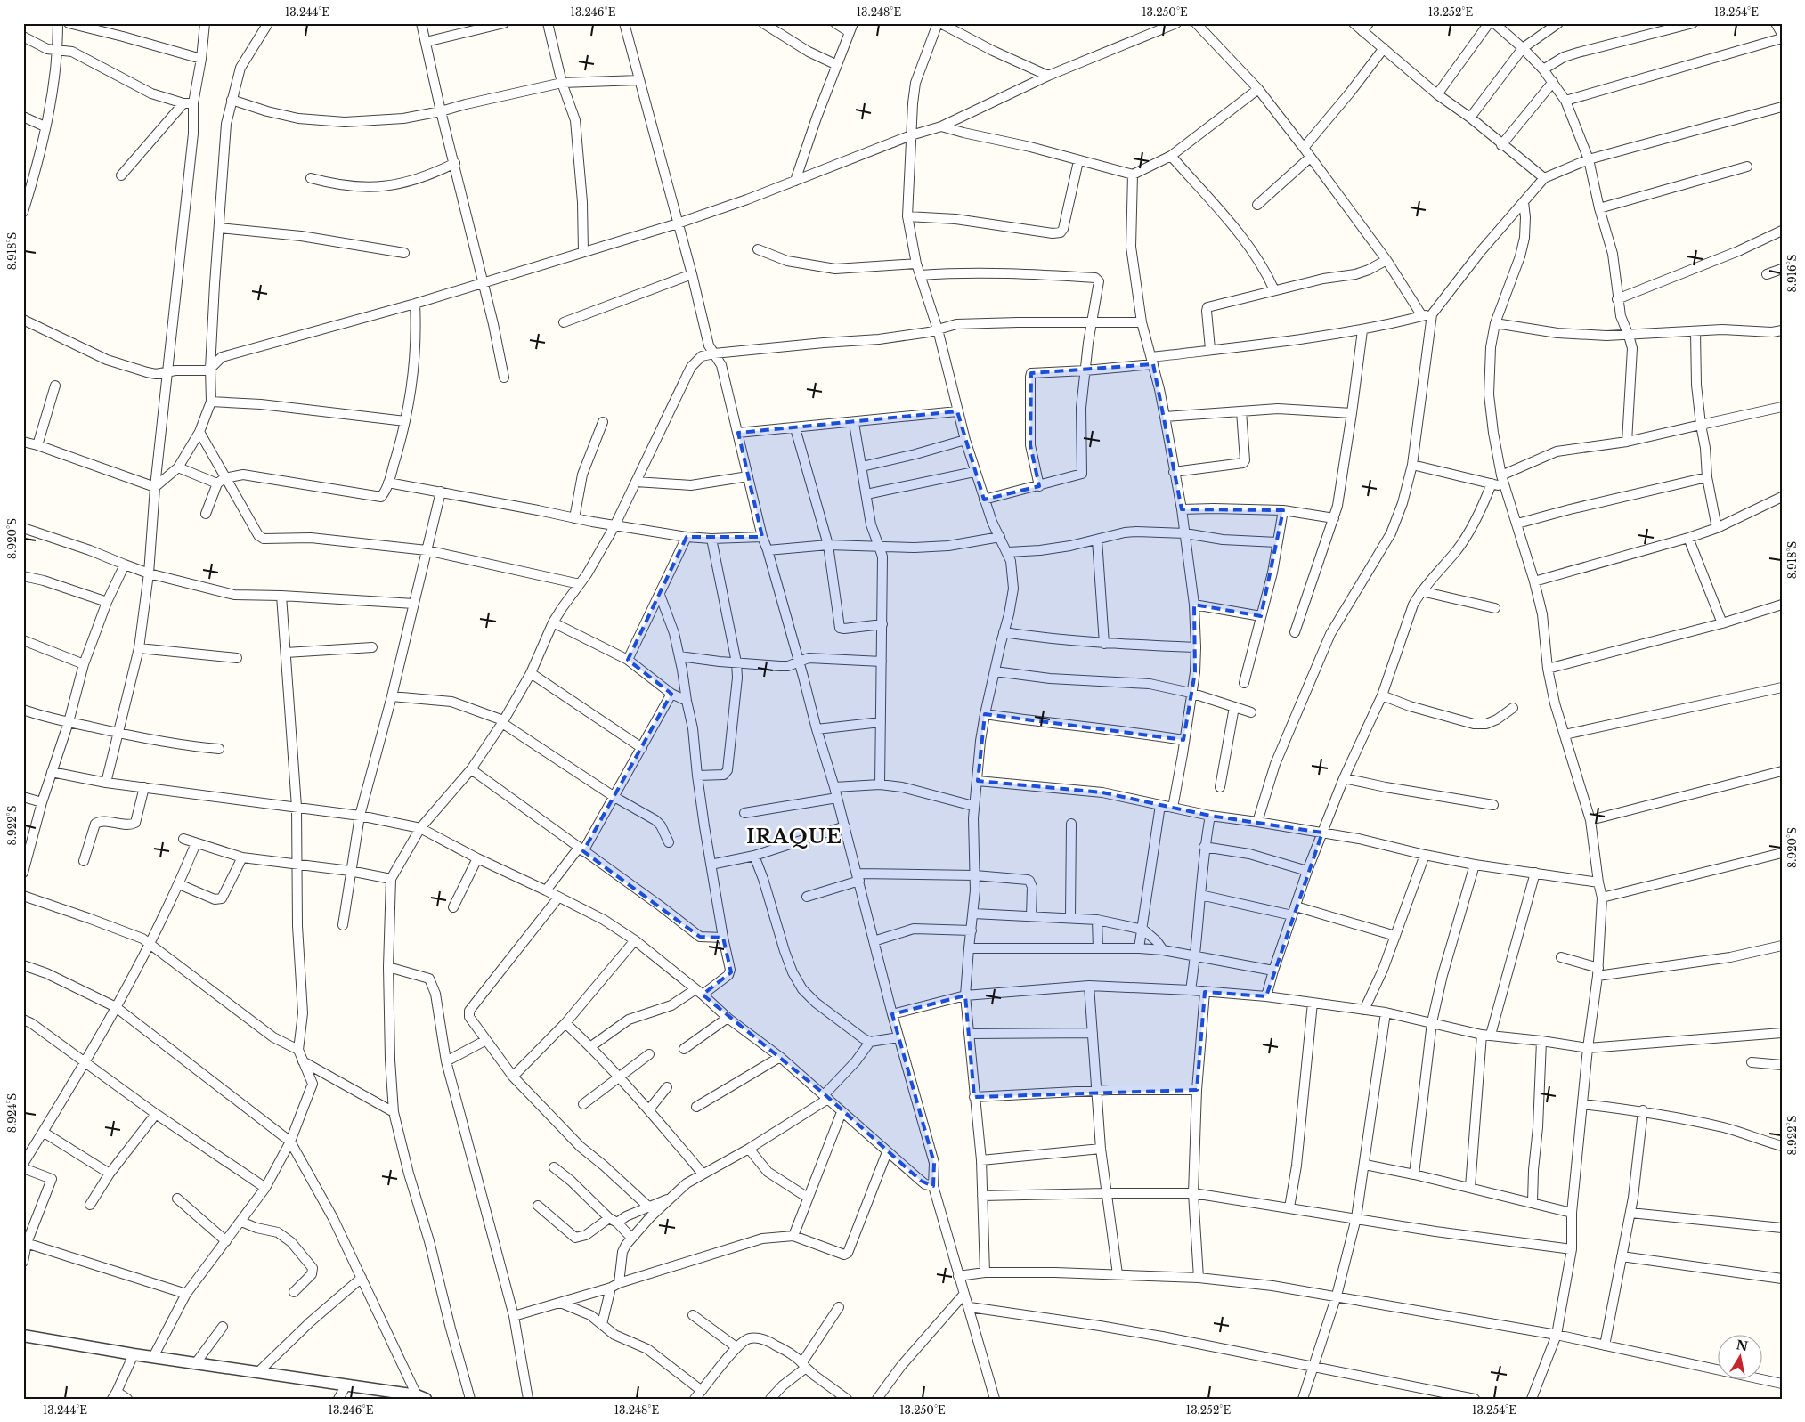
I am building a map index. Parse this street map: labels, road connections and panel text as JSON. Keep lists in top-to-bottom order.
{
  "districts": ["IRAQUE"],
  "north": "top",
  "coordinates": [
    "13.244°E",
    "13.246°E",
    "13.248°E",
    "13.250°E",
    "13.252°E",
    "13.254°E",
    "8.918°S",
    "8.916°S",
    "8.920°S",
    "8.922°S",
    "8.924°S"
  ]
}
